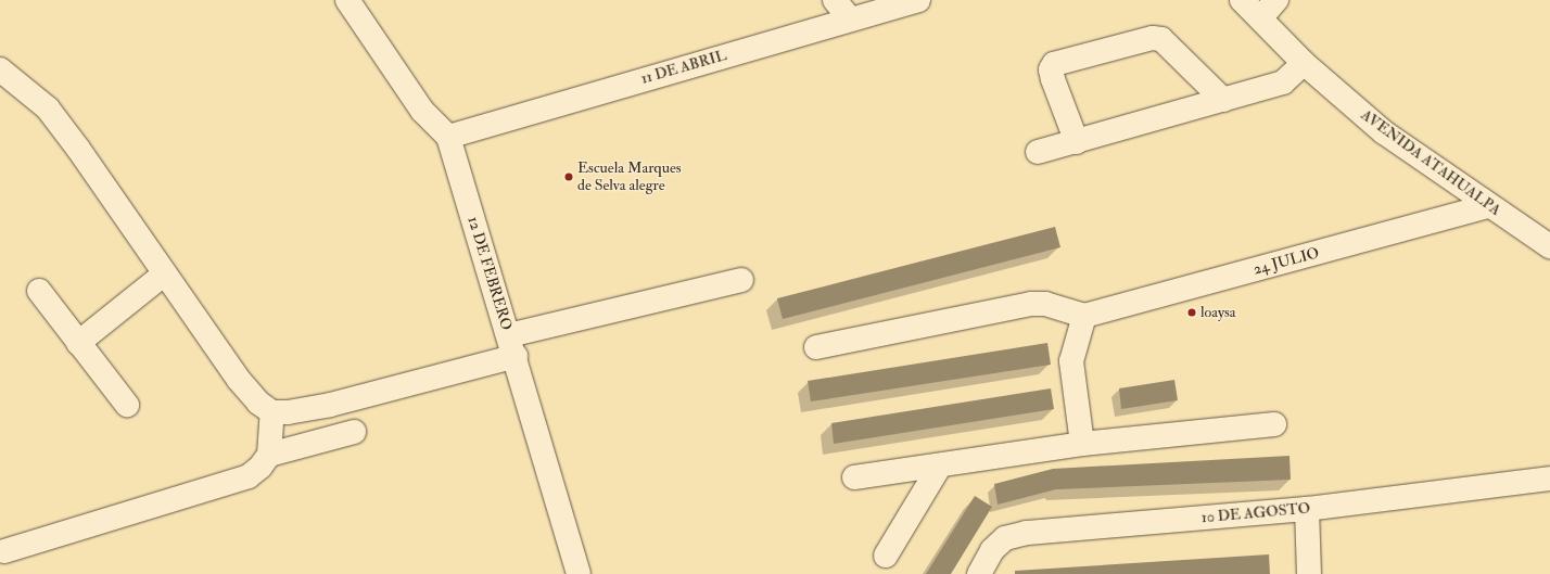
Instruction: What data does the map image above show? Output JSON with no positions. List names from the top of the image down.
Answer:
{
  "streets": {
    "street": [
      "11 DE ABRIL",
      "AVENIDA ATAHUALPA",
      "24 JULIO",
      "12 DE FEBRERO",
      "10 DE AGOSTO"
    ]
  },
  "crossings": [
    ["11 DE ABRIL", "12 DE FEBRERO"],
    ["AVENIDA ATAHUALPA", "24 JULIO"]
  ],
  "places": ["Escuela Marques de Selva alegre", "loaysa"]
}
